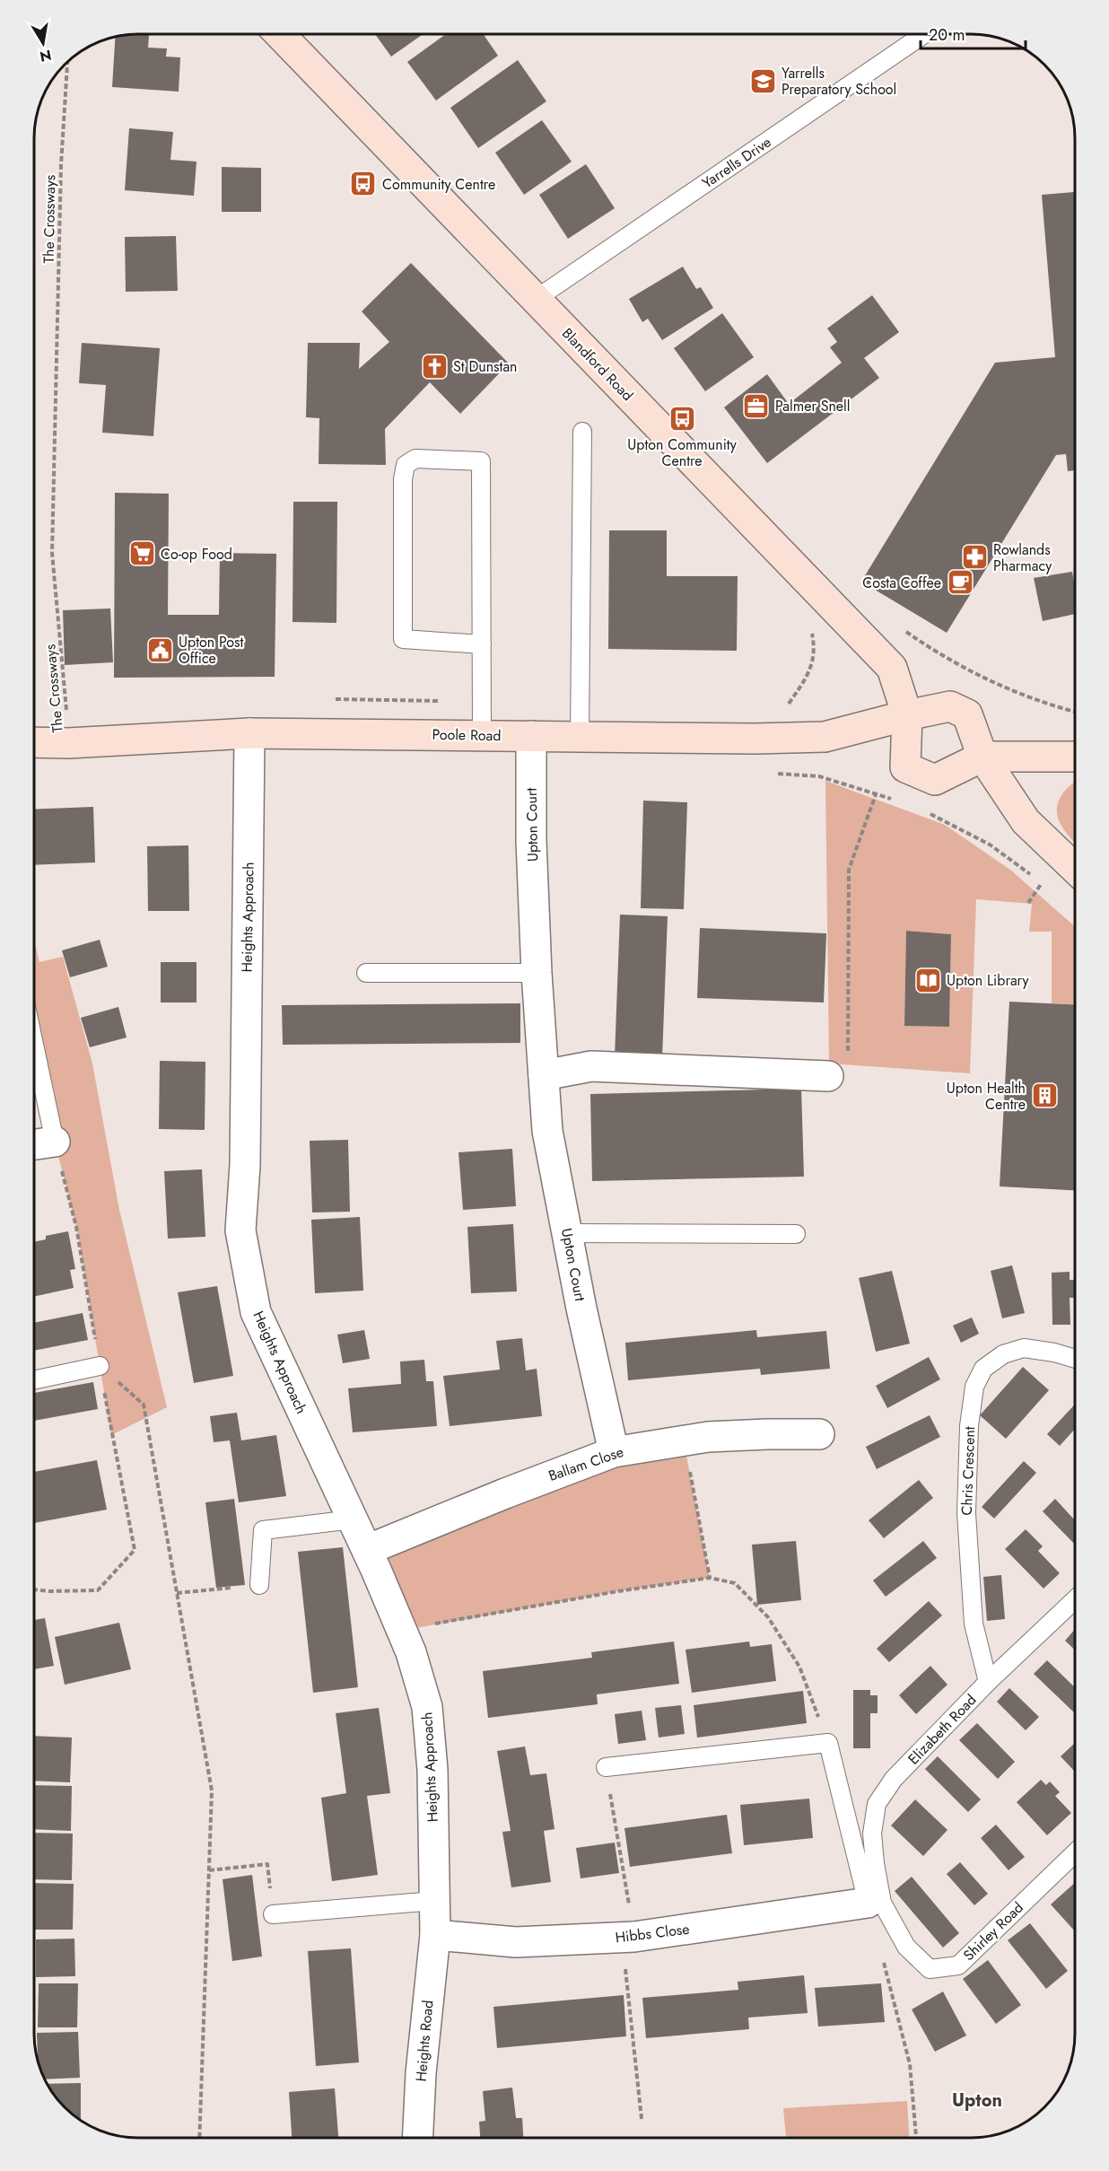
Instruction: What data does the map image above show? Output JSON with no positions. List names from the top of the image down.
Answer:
{
  "streets": {
    "main road": ["Blandford Road", "Poole Road"],
    "street": [
      "Upton Court",
      "Heights Approach",
      "Ballam Close",
      "Hibbs Close",
      "Heights Road"
    ],
    "lane": [
      "Yarrells Drive",
      "Chris Crescent",
      "Elizabeth Road",
      "Shirley Road"
    ],
    "path": ["The Crossways"]
  },
  "crossings": [
    ["Yarrells Drive", "Blandford Road"],
    ["The Crossways", "Poole Road"],
    ["Blandford Road", "Poole Road"],
    ["Poole Road", "Upton Court"],
    ["Poole Road", "Heights Approach"],
    ["Upton Court", "Ballam Close"],
    ["Heights Approach", "Ballam Close"],
    ["Heights Approach", "Hibbs Close"],
    ["Heights Approach", "Heights Road"],
    ["Chris Crescent", "Elizabeth Road"],
    ["Elizabeth Road", "Shirley Road"],
    ["Elizabeth Road", "Hibbs Close"],
    ["Shirley Road", "Hibbs Close"],
    ["Hibbs Close", "Heights Road"]
  ],
  "districts": ["Upton"],
  "places": {
    "school or university": ["Yarrells Preparatory School"],
    "bus stop": ["Community Centre", "Upton Community Centre"],
    "church": ["St Dunstan"],
    "office": ["Palmer Snell"],
    "supermarket": ["Co-op Food"],
    "pharmacy": ["Rowlands Pharmacy"],
    "cafe": ["Costa Coffee"],
    "public building": ["Upton Post Office"],
    "library": ["Upton Library"],
    "building": ["Upton Health Centre"]
  },
  "scale_bar": "20 m",
  "north": "bottom"
}
